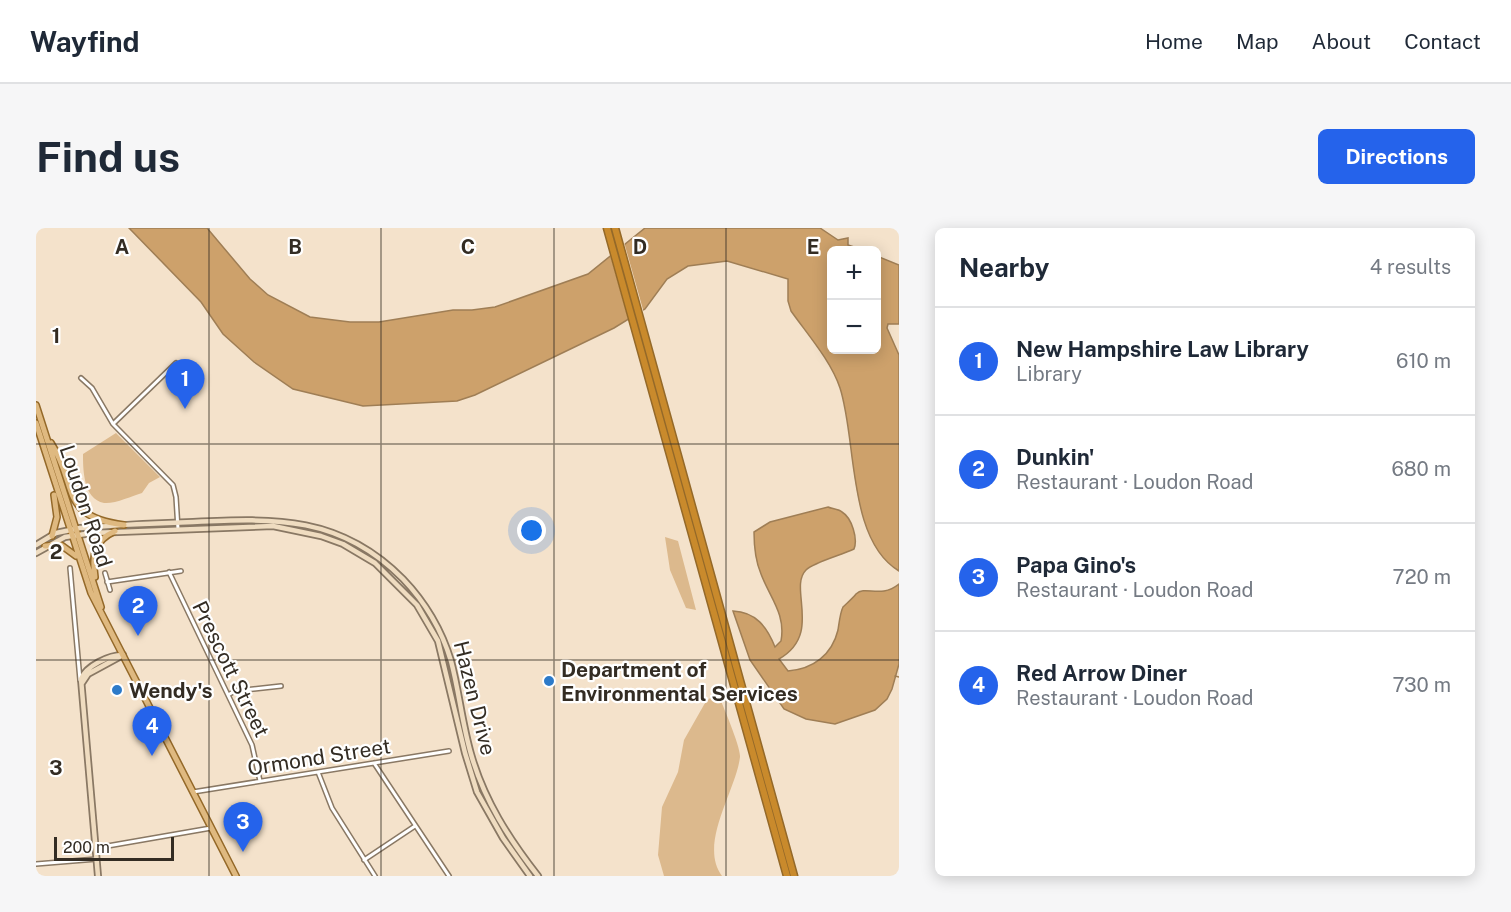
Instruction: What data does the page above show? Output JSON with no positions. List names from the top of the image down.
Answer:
{
  "streets": {
    "main road": ["Loudon Road"],
    "street": ["Prescott Street", "Hazen Drive", "Ormond Street"]
  },
  "crossings": [
    ["Loudon Road", "Hazen Drive"],
    ["Loudon Road", "Ormond Street"],
    ["Prescott Street", "Ormond Street"]
  ],
  "places": ["Department of Environmental Services", "Wendy's"],
  "scale_bar": "200 m",
  "page": {
    "header": "Wayfind",
    "nav": [
      "Home",
      "Map",
      "About",
      "Contact"
    ],
    "buttons": "Directions",
    "title": "Find us",
    "heading": ["Nearby", "4 results"],
    "map_buttons": ["+", "−"],
    "list": [
      {
        "mark": "1",
        "name": "New Hampshire Law Library",
        "note": "Library",
        "value": "610 m"
      },
      {
        "mark": "2",
        "name": "Dunkin'",
        "note": "Restaurant · Loudon Road",
        "value": "680 m"
      },
      {
        "mark": "3",
        "name": "Papa Gino's",
        "note": "Restaurant · Loudon Road",
        "value": "720 m"
      },
      {
        "mark": "4",
        "name": "Red Arrow Diner",
        "note": "Restaurant · Loudon Road",
        "value": "730 m"
      }
    ],
    "pins": [
      "1",
      "2",
      "4",
      "3"
    ],
    "scale": "200 m"
  },
  "grid": {
    "columns": [
      "A",
      "B",
      "C",
      "D",
      "E"
    ],
    "rows": ["1", "2", "3"]
  }
}
